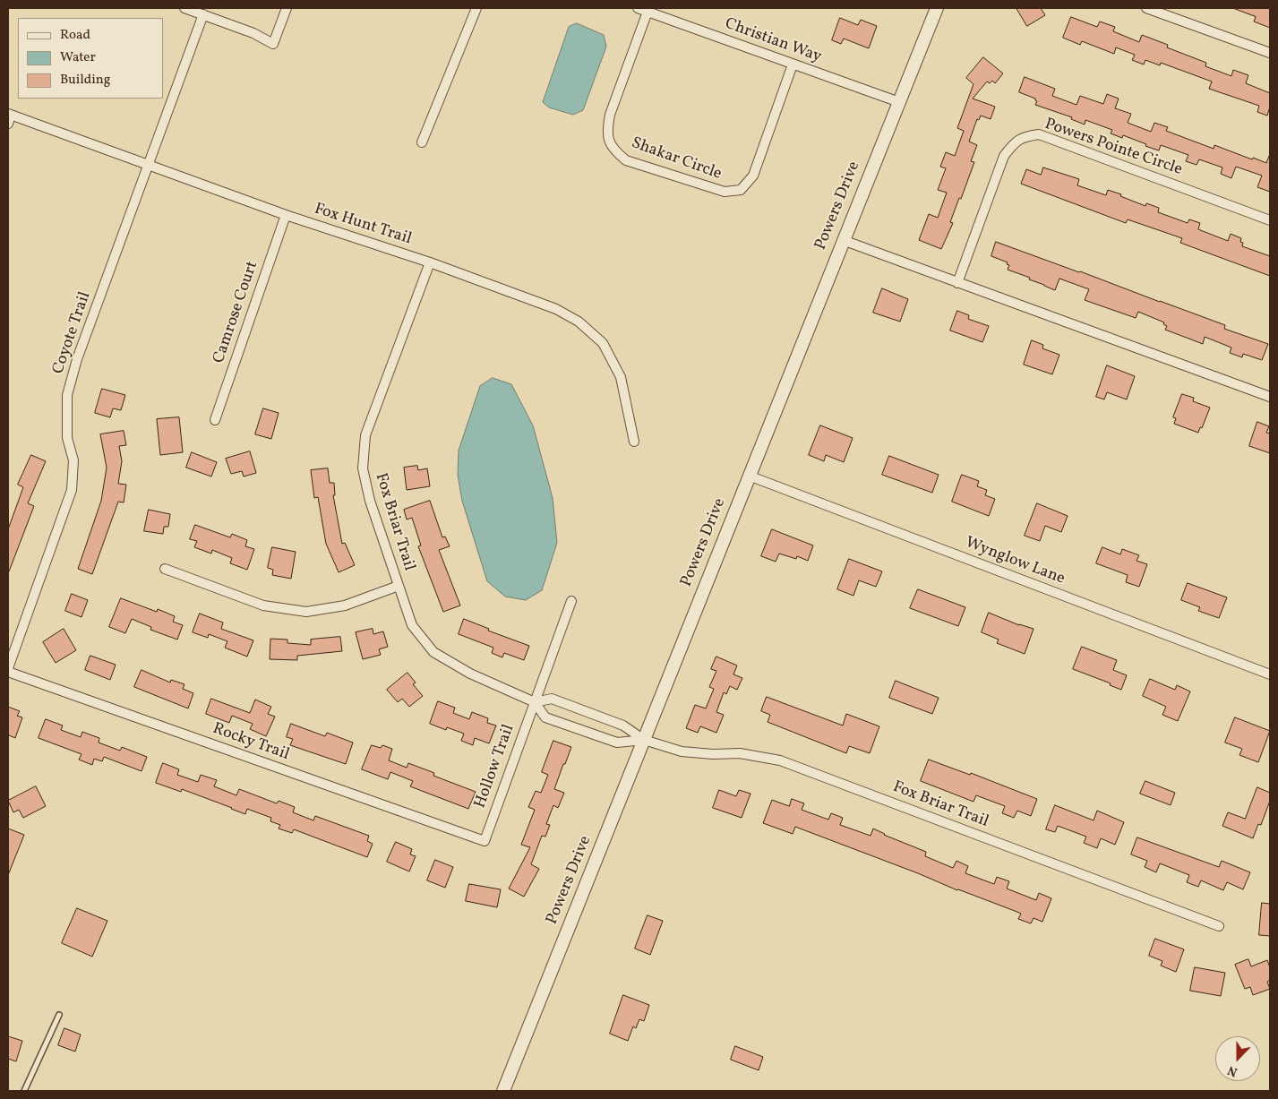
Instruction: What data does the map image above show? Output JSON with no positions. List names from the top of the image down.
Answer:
{
  "streets": {
    "street": [
      "Christian Way",
      "Powers Pointe Circle",
      "Shakar Circle",
      "Powers Drive",
      "Fox Hunt Trail",
      "Camrose Court",
      "Coyote Trail",
      "Fox Briar Trail",
      "Wynglow Lane",
      "Rocky Trail",
      "Hollow Trail"
    ]
  },
  "crossings": [
    ["Christian Way", "Shakar Circle"],
    ["Christian Way", "Powers Drive"],
    ["Powers Drive", "Fox Briar Trail"],
    ["Powers Drive", "Wynglow Lane"],
    ["Fox Hunt Trail", "Camrose Court"],
    ["Fox Hunt Trail", "Coyote Trail"],
    ["Fox Hunt Trail", "Fox Briar Trail"],
    ["Fox Briar Trail", "Hollow Trail"],
    ["Rocky Trail", "Hollow Trail"]
  ],
  "legend": ["Road", "Water", "Building"],
  "north": "bottom"
}
